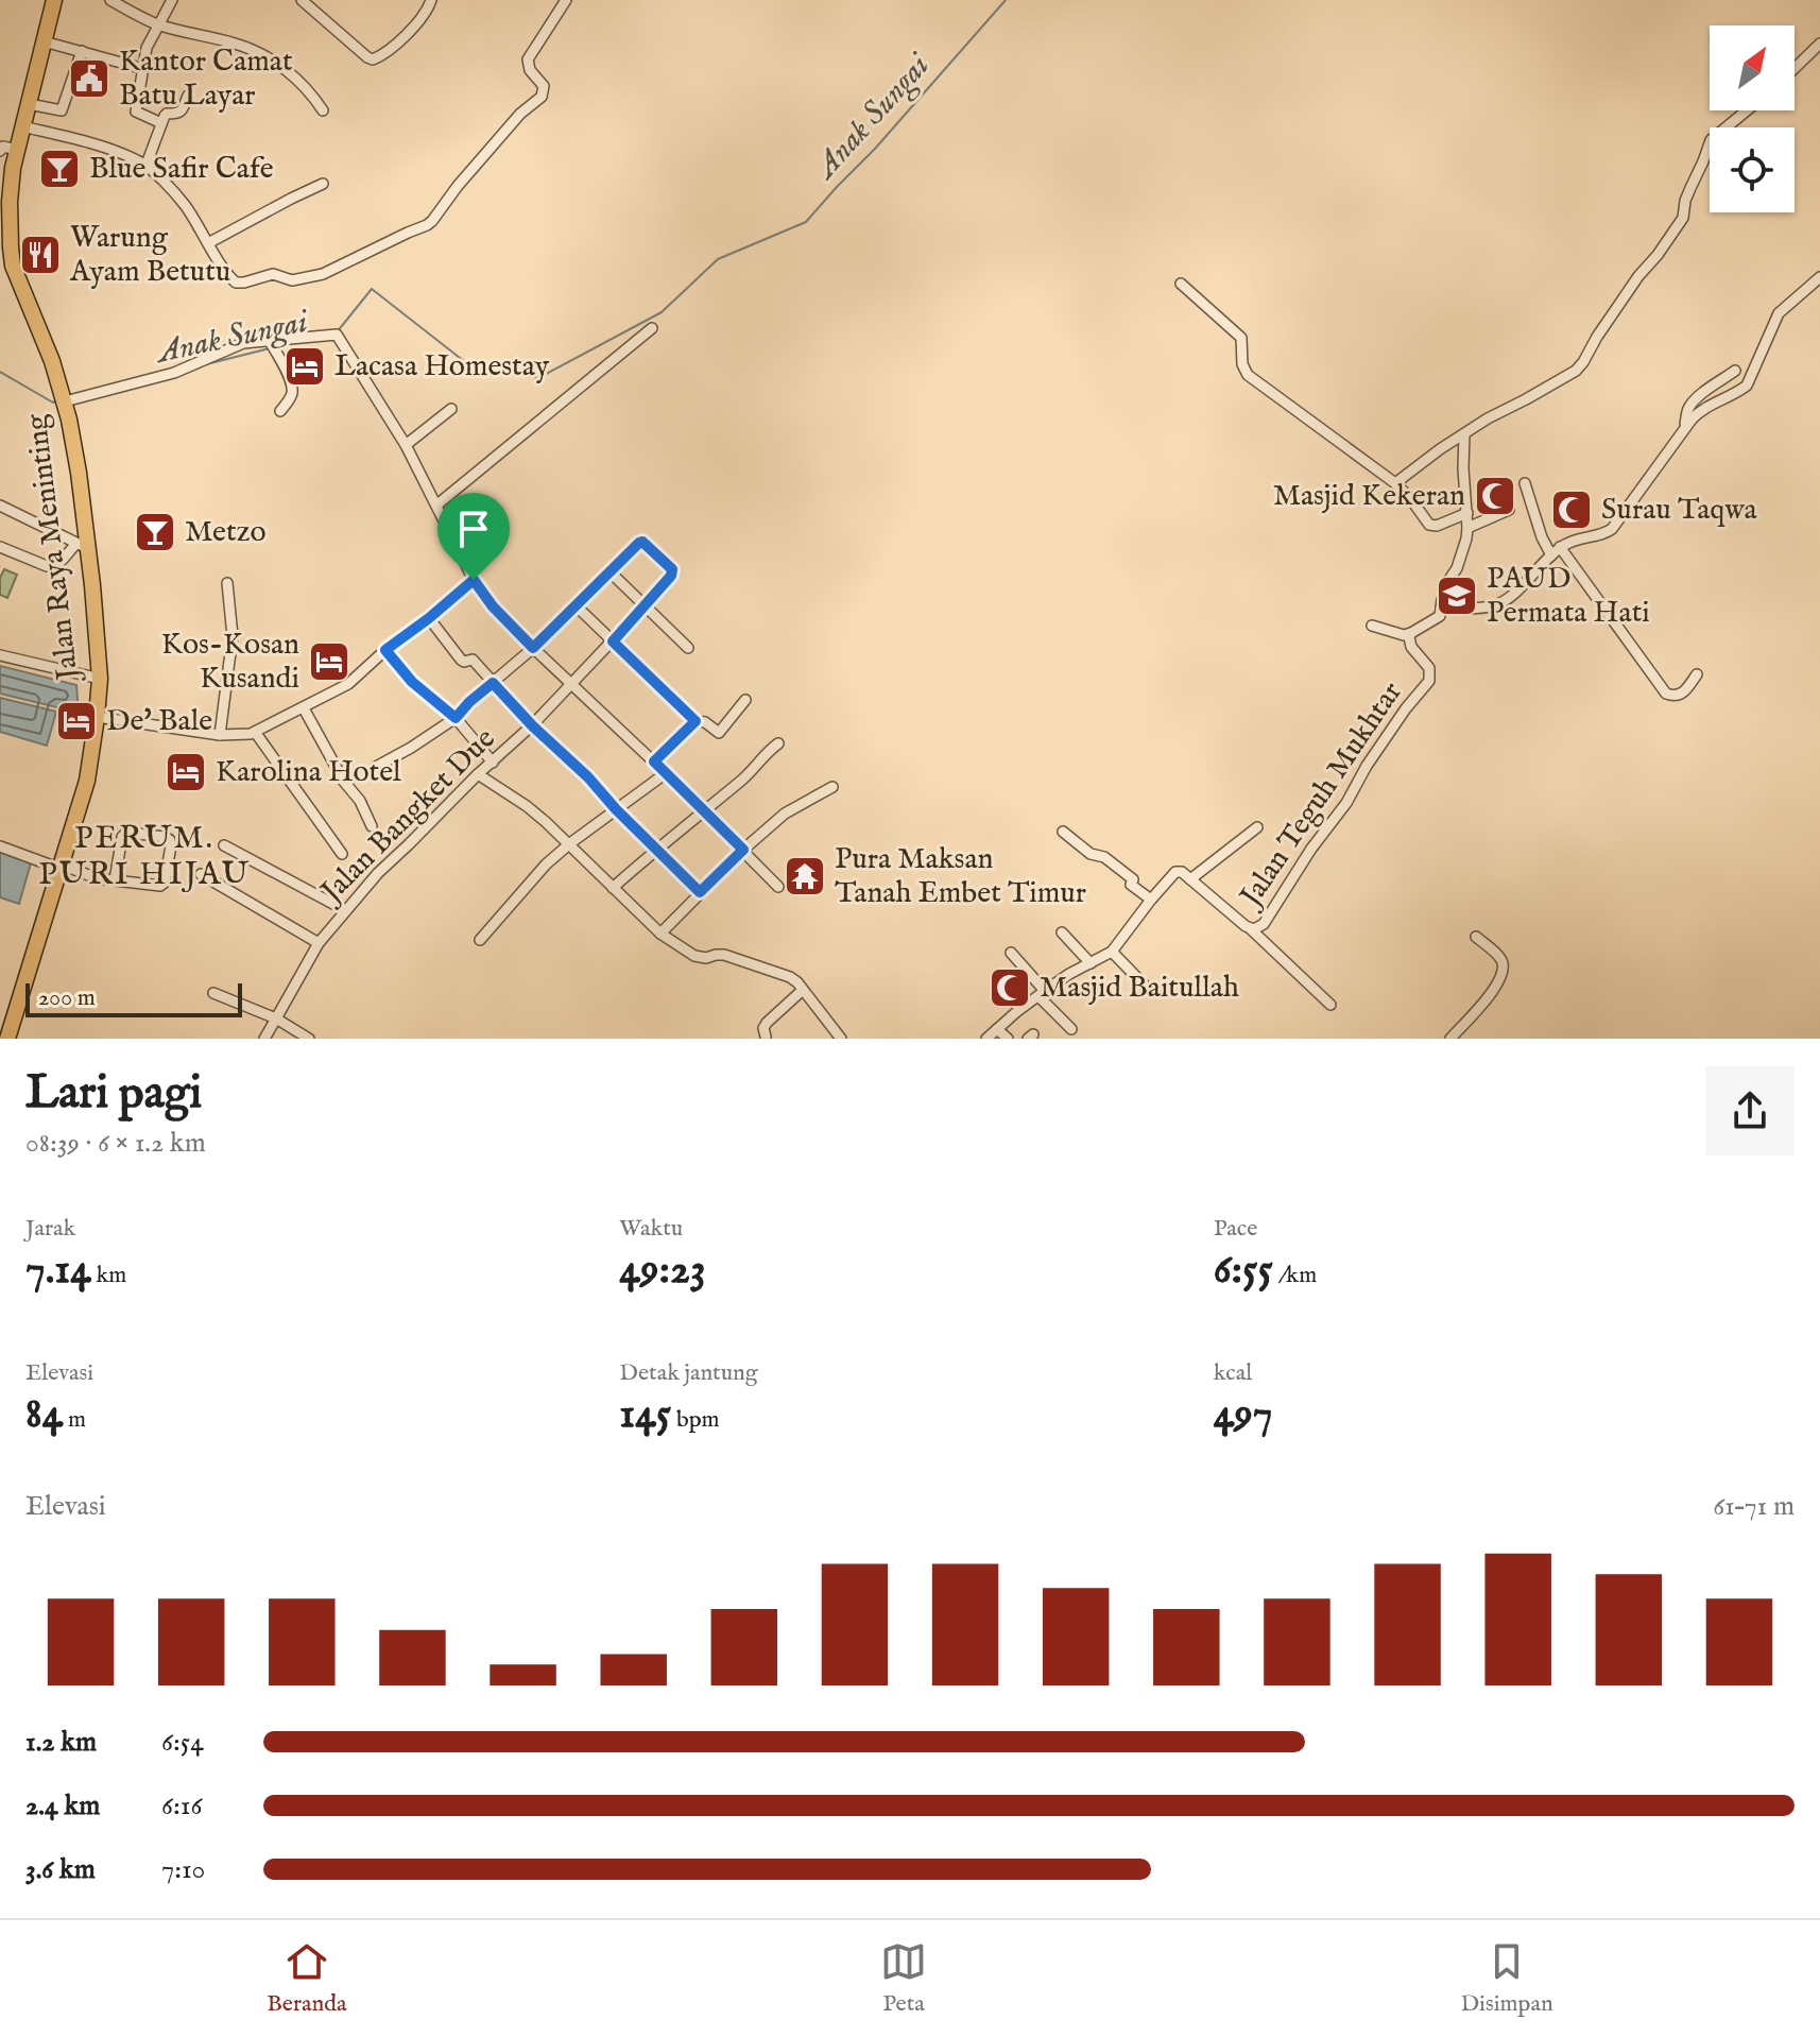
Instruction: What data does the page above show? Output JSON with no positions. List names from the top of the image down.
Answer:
{
  "streets": {
    "highway": ["Jalan Raya Meninting"],
    "street": ["Jalan Teguh Mukhtar", "Jalan Bangket Due"]
  },
  "districts": ["PERUM. PURI HIJAU"],
  "water": ["Anak Sungai"],
  "places": {
    "public building": ["Kantor Camat Batu Layar"],
    "bar": ["Blue Safir Cafe", "Metzo"],
    "restaurant": ["Warung Ayam Betutu"],
    "hotel": [
      "Lacasa Homestay",
      "Kos-Kosan Kusandi",
      "De' Bale",
      "Karolina Hotel"
    ],
    "mosque": ["Masjid Kekeran", "Surau Taqwa", "Masjid Baitullah"],
    "school or university": ["PAUD Permata Hati"],
    "temple": ["Pura Maksan Tanah Embet Timur"]
  },
  "scale_bar": "200 m",
  "north": "top right",
  "page": {
    "scale": "200 m",
    "heading": ["Lari pagi", "08:39 · 6 × 1.2 km"],
    "stats": [
      ["Jarak", "7.14 km"],
      ["Waktu", "49:23"],
      ["Pace", "6:55 /km"],
      ["Elevasi", "84 m"],
      ["Detak jantung", "145 bpm"],
      ["kcal", "497"]
    ],
    "chart": ["Elevasi", "61–71 m"],
    "list": [
      {
        "name": "1.2 km",
        "note": "6:54"
      },
      {
        "name": "2.4 km",
        "note": "6:16"
      },
      {
        "name": "3.6 km",
        "note": "7:10"
      }
    ],
    "tabs": ["Beranda", "Peta", "Disimpan"]
  }
}
